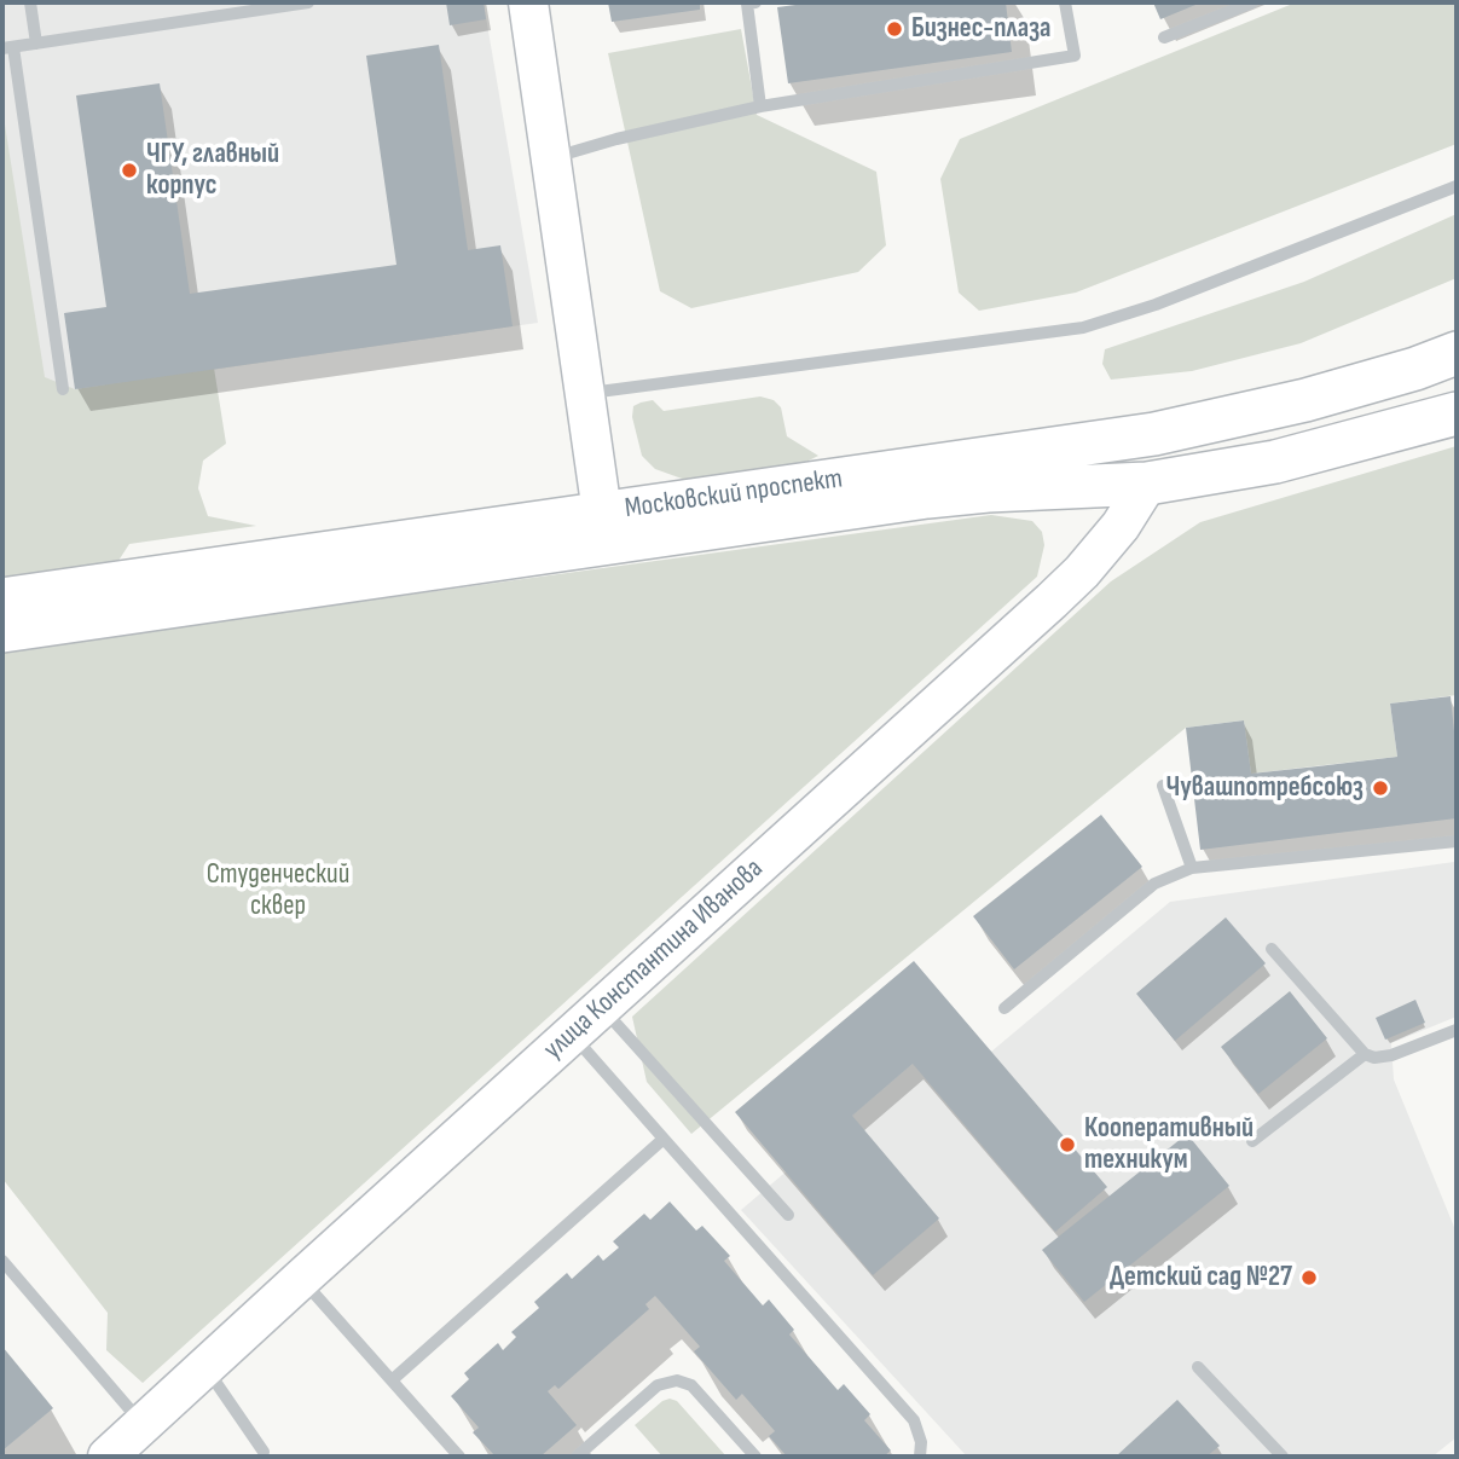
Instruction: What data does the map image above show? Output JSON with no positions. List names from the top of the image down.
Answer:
{
  "streets": {
    "main road": ["Московский проспект", "улица Константина Иванова"]
  },
  "crossings": [
    ["Московский проспект", "улица Константина Иванова"]
  ],
  "parks": ["Студенческий сквер"],
  "places": [
    "Бизнес-плаза",
    "ЧГУ, главный корпус",
    "Чувашпотребсоюз",
    "Кооперативный техникум",
    "Детский сад №27"
  ]
}
